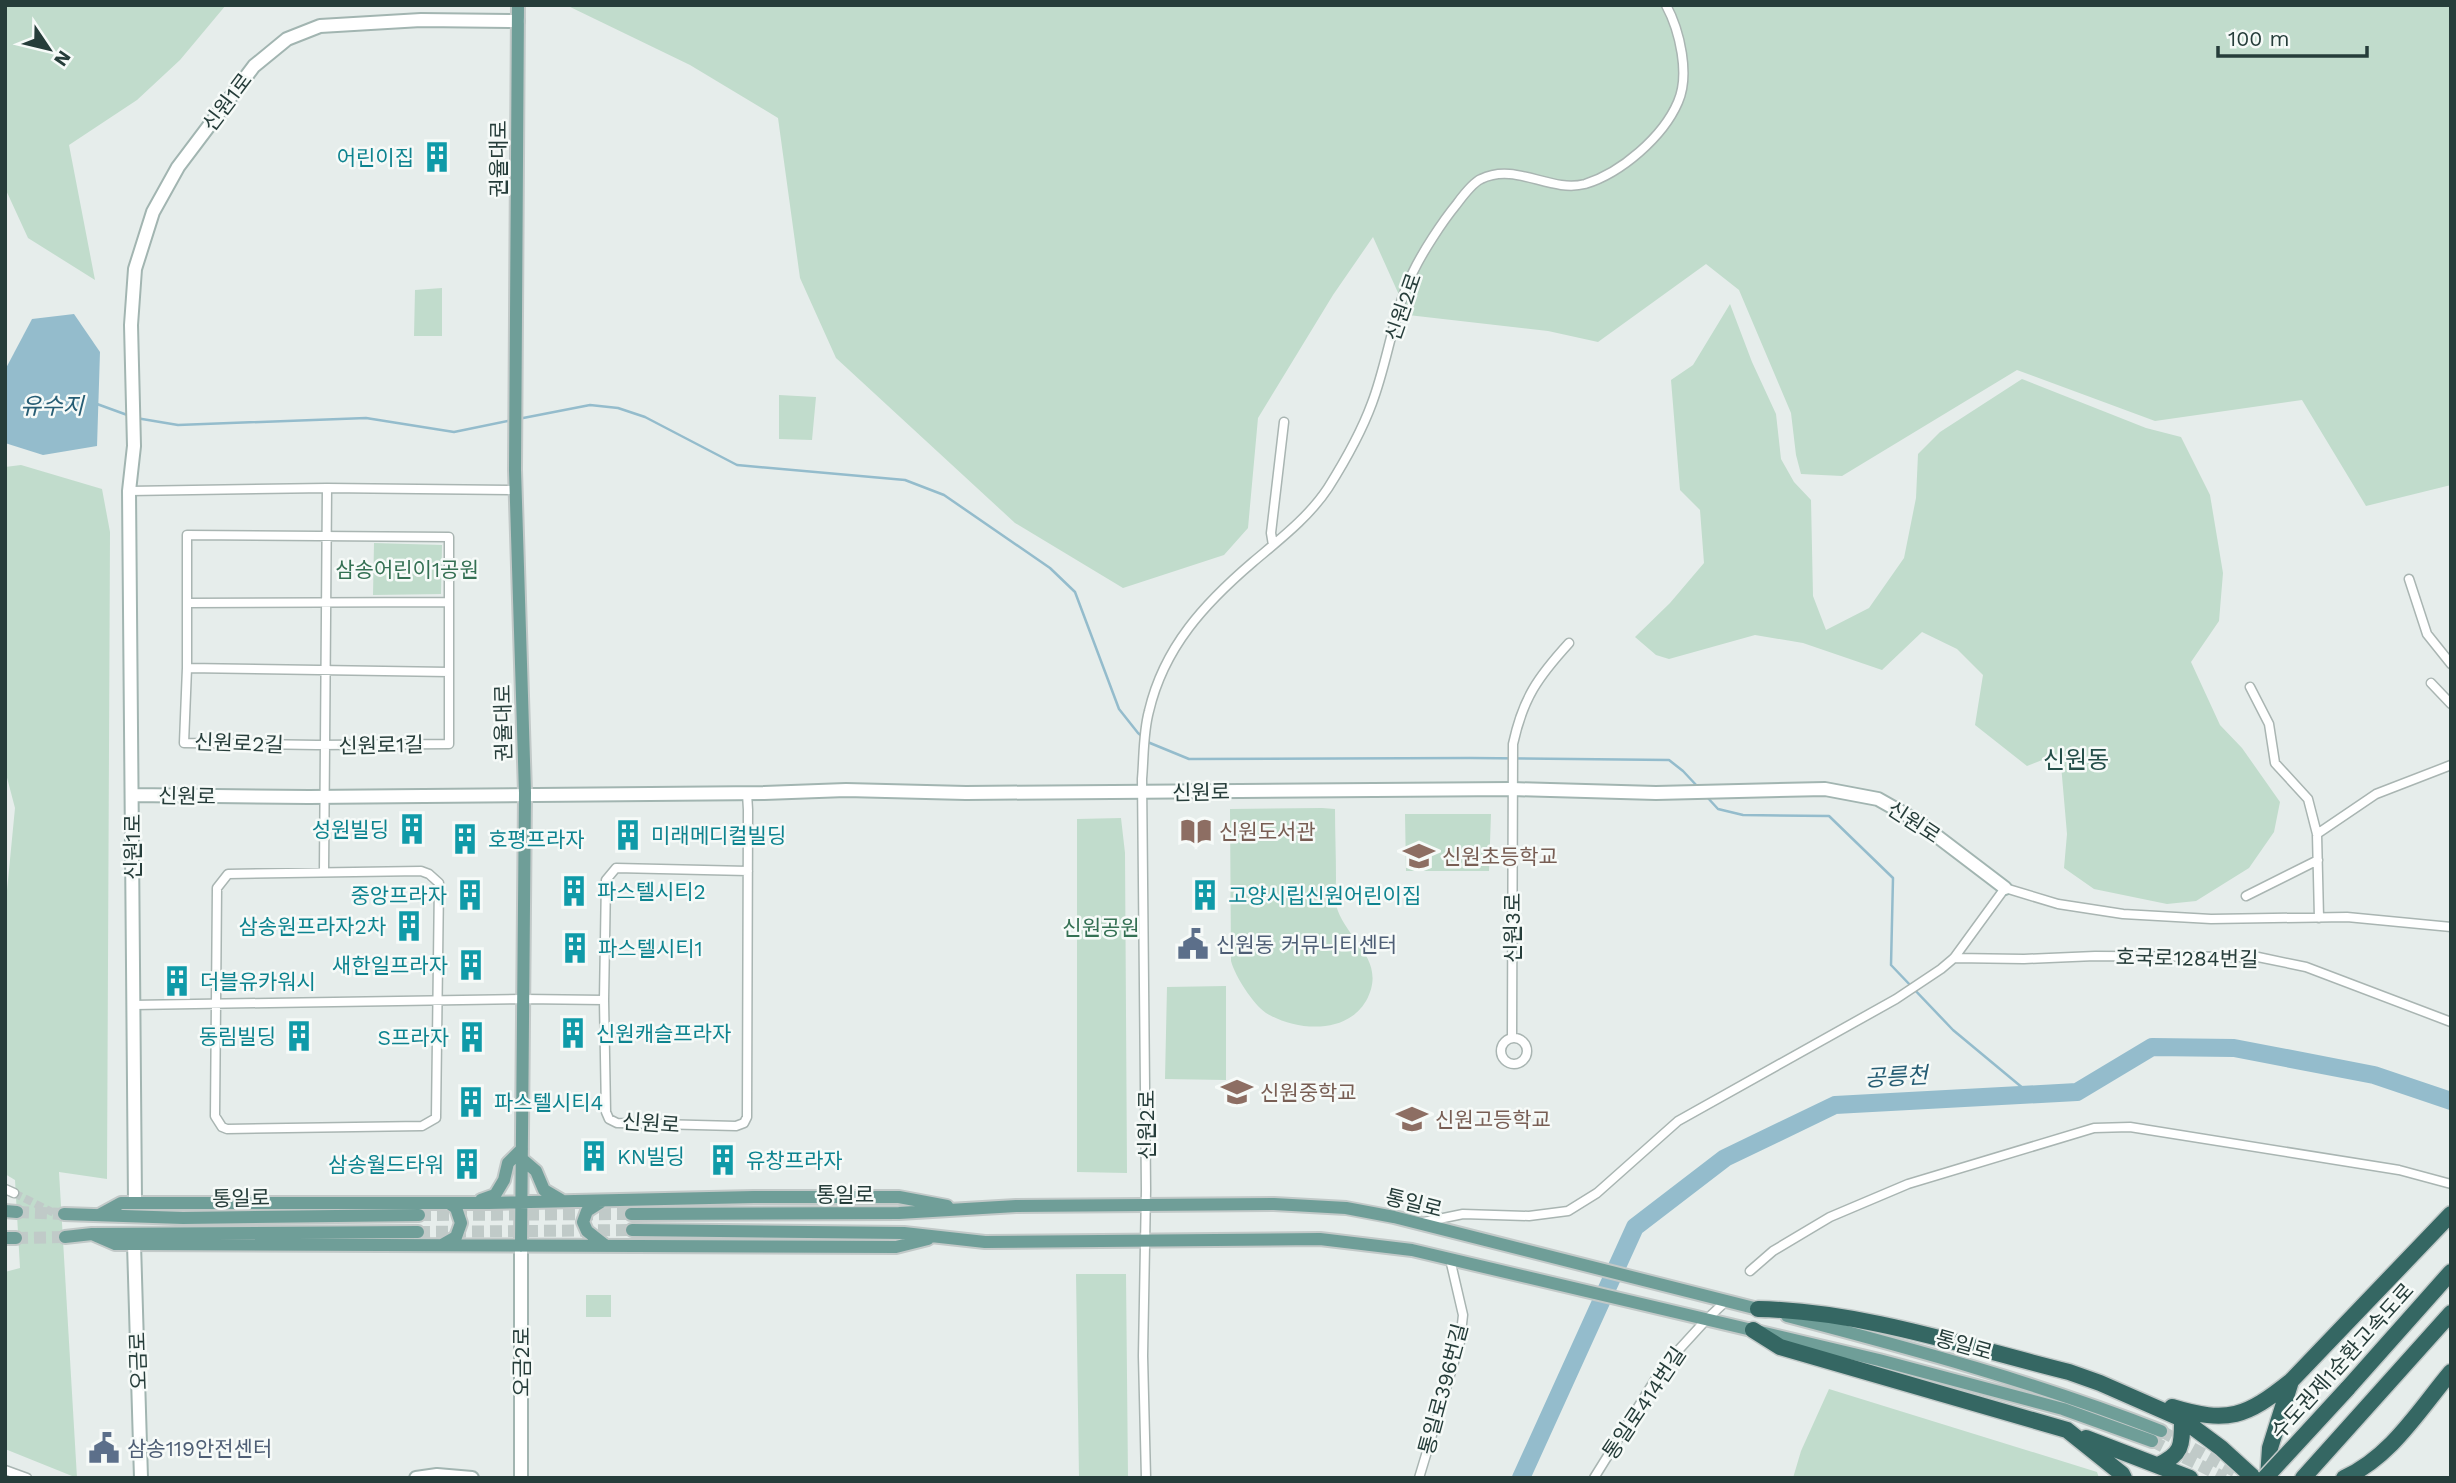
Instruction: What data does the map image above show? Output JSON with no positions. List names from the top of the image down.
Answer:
{
  "streets": {
    "highway": ["수도권제1순환고속도로"],
    "main road": ["권율대로", "통일로"],
    "street": [
      "신원1로",
      "신원2로",
      "신원로2길",
      "신원로1길",
      "신원로",
      "신원3로",
      "호국로1284번길",
      "오금로",
      "오금2로",
      "통일로396번길",
      "통일로414번길"
    ]
  },
  "crossings": [
    ["신원1로", "권율대로"],
    ["신원1로", "신원로"],
    ["권율대로", "신원로"],
    ["권율대로", "오금2로"],
    ["신원2로", "신원로"],
    ["신원2로", "통일로"],
    ["신원로2길", "신원로1길"],
    ["신원로", "신원3로"],
    ["신원로", "호국로1284번길"],
    ["통일로", "통일로396번길"],
    ["통일로", "통일로414번길"]
  ],
  "districts": ["신원동"],
  "water": ["유수지", "공릉천"],
  "parks": ["삼송어린이1공원", "신원공원"],
  "places": {
    "building": [
      "어린이집",
      "성원빌딩",
      "미래메디컬빌딩",
      "호평프라자",
      "파스텔시티2",
      "중앙프라자",
      "고양시립신원어린이집",
      "삼송원프라자2차",
      "파스텔시티1",
      "새한일프라자",
      "더블유카워시",
      "신원캐슬프라자",
      "동림빌딩",
      "S프라자",
      "파스텔시티4",
      "KN빌딩",
      "유창프라자",
      "삼송월드타워"
    ],
    "library": ["신원도서관"],
    "school or university": ["신원초등학교", "신원중학교", "신원고등학교"],
    "public building": ["신원동 커뮤니티센터", "삼송119안전센터"]
  },
  "scale_bar": "100 m",
  "north": "bottom right"
}
